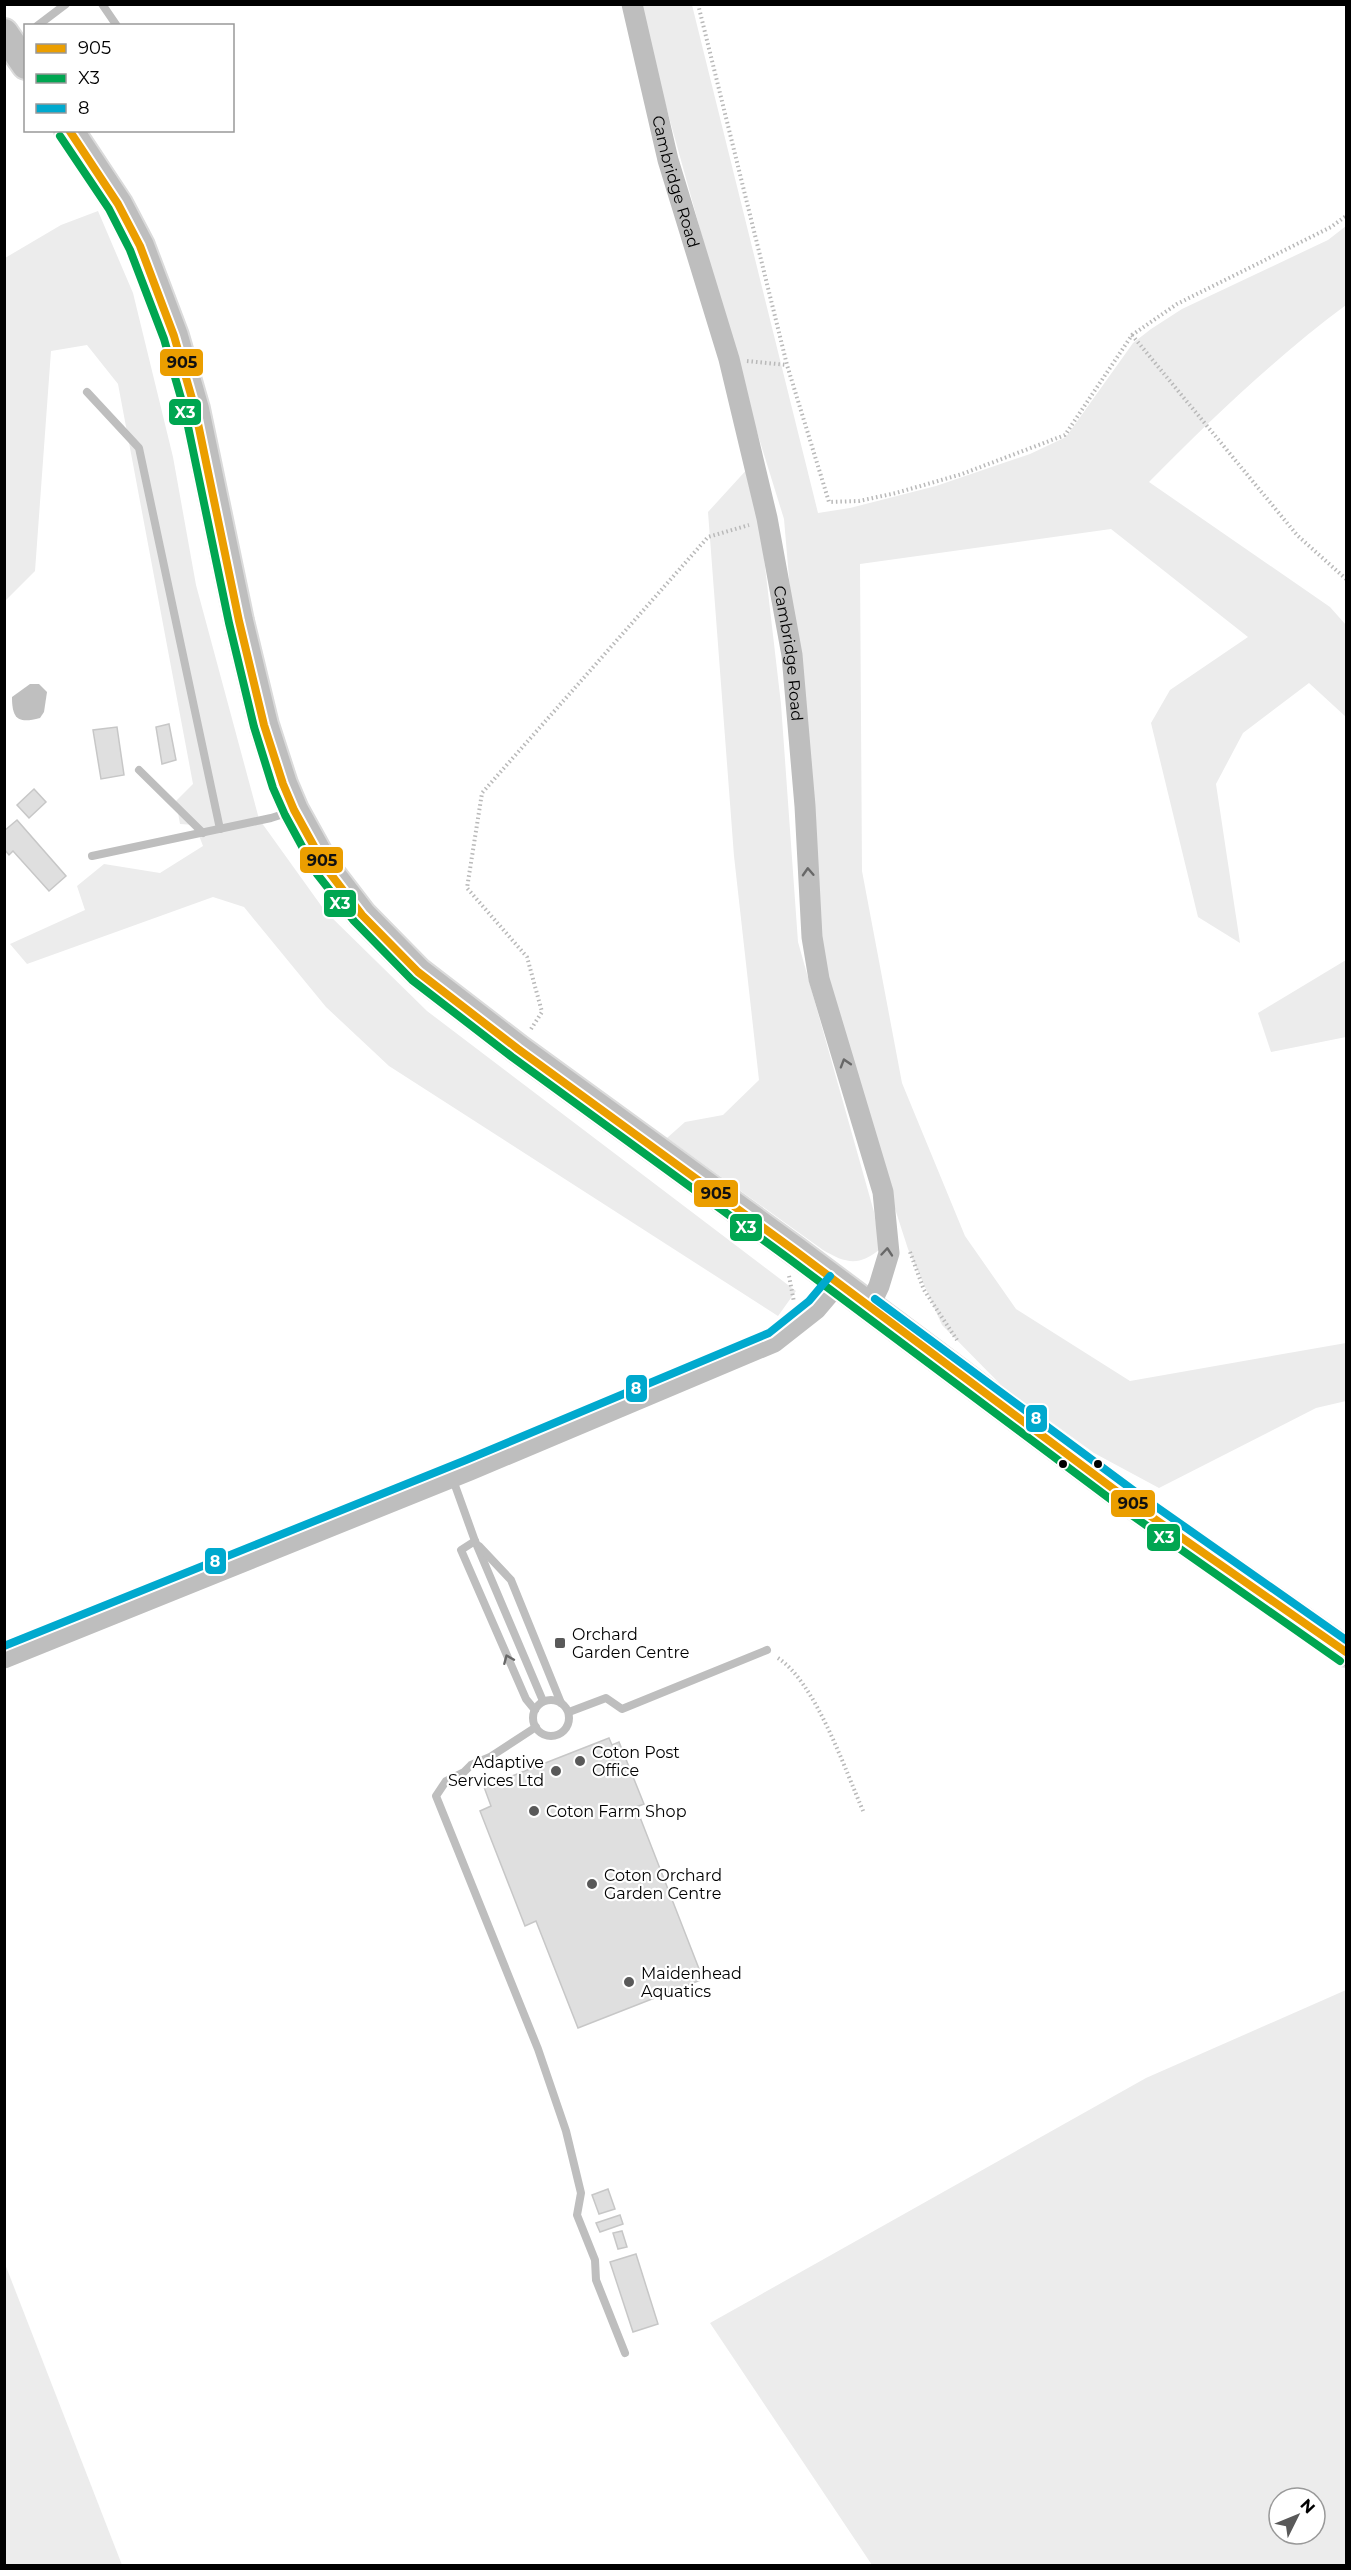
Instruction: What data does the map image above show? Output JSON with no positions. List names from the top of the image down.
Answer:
{
  "streets": {
    "street": ["Cambridge Road"]
  },
  "one_way": ["Cambridge Road"],
  "places": {
    "transit": ["Orchard Garden Centre"],
    "other": [
      "Coton Post Office",
      "Adaptive Services Ltd",
      "Coton Farm Shop",
      "Coton Orchard Garden Centre",
      "Maidenhead Aquatics"
    ]
  },
  "lines": ["transit line 905", "transit line X3", "transit line 8"],
  "legend": ["905", "X3", "8"],
  "north": "top right"
}
